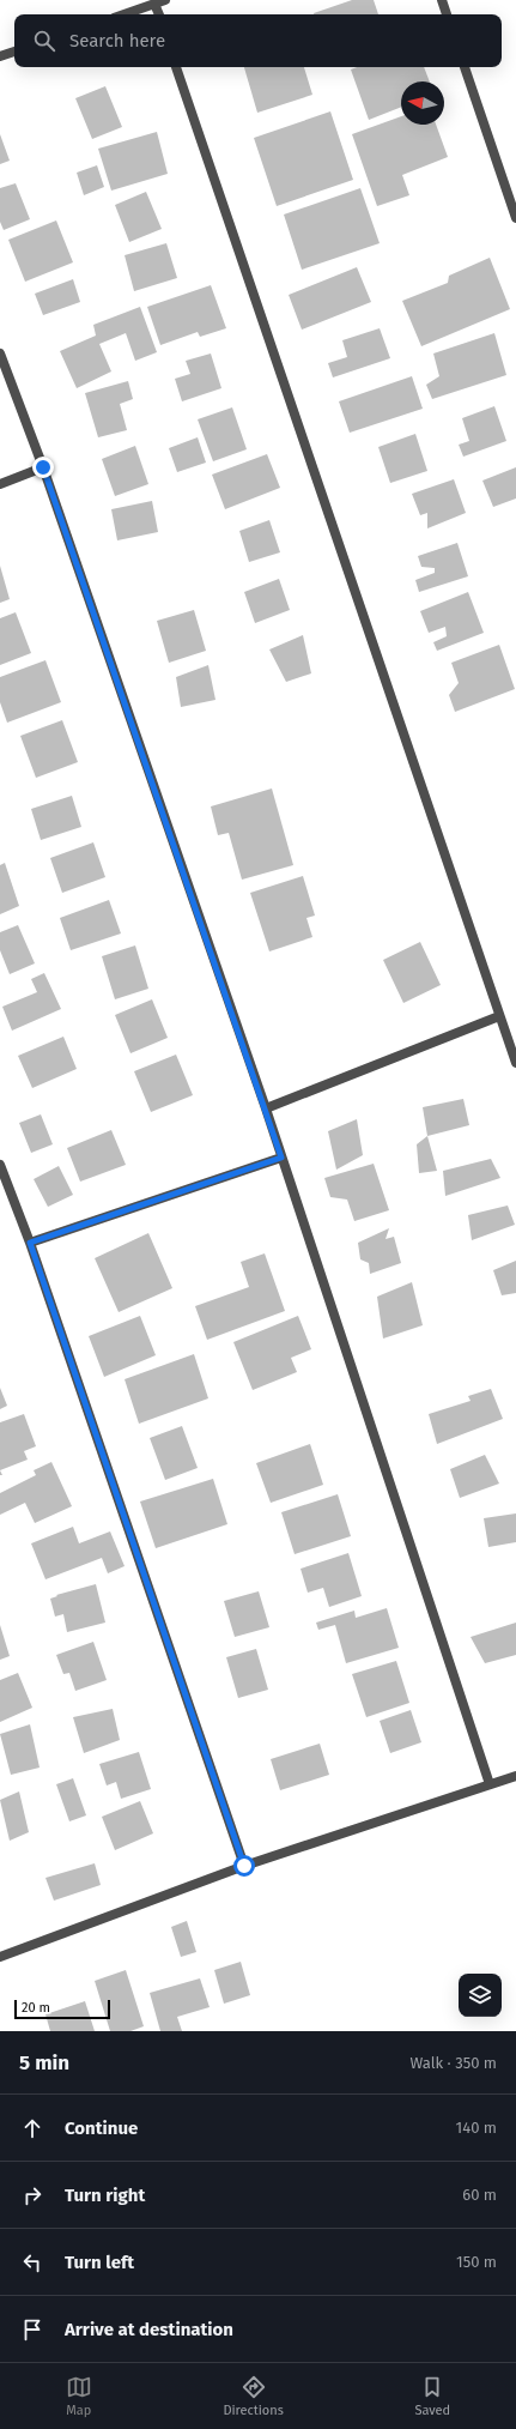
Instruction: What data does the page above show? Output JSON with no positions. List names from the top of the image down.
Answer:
{
  "scale_bar": "20 m",
  "north": "left",
  "page": {
    "search": "Search here",
    "scale": "20 m",
    "heading": ["5 min", "Walk · 350 m"],
    "list": [
      ["Continue", "140 m"],
      ["Turn right", "60 m"],
      ["Turn left", "150 m"],
      "Arrive at destination"
    ],
    "nav": ["Map", "Directions", "Saved"]
  }
}
